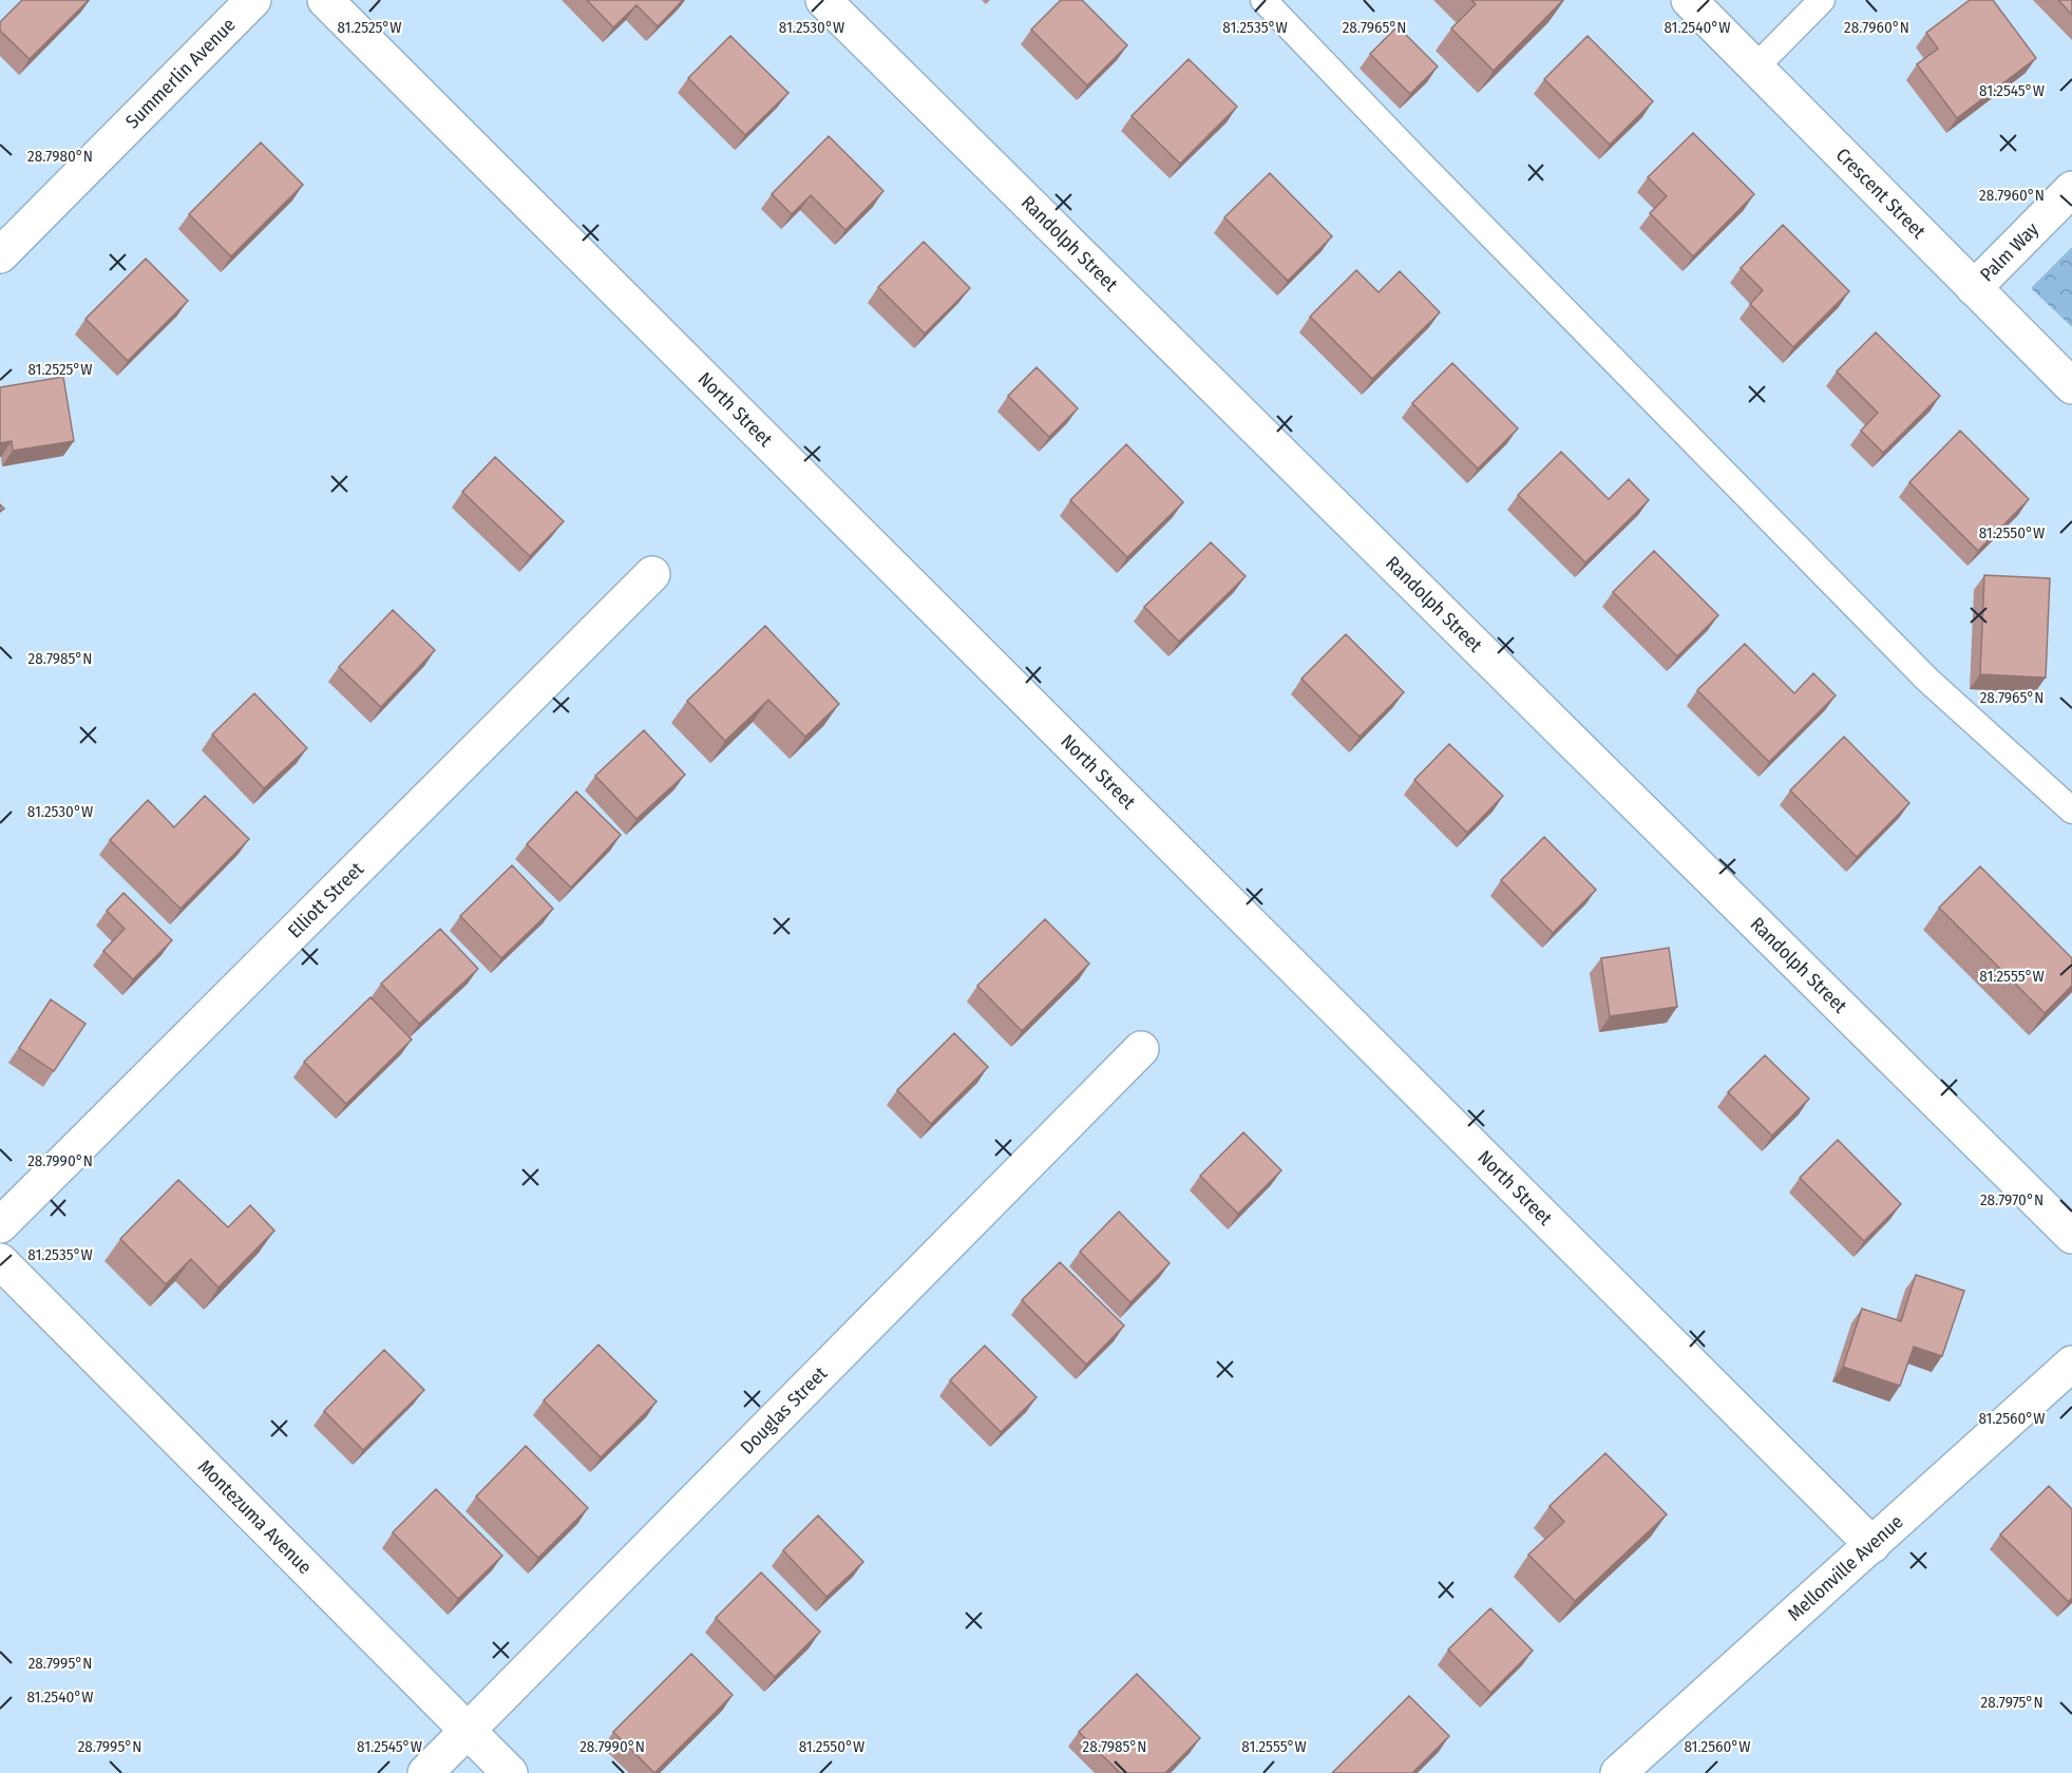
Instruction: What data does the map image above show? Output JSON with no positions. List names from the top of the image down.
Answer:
{
  "streets": {
    "street": [
      "Summerlin Avenue",
      "Crescent Street",
      "Randolph Street",
      "Palm Way",
      "North Street",
      "Elliott Street",
      "Douglas Street",
      "Montezuma Avenue",
      "Mellonville Avenue"
    ]
  },
  "crossings": [
    ["Crescent Street", "Palm Way"],
    ["North Street", "Mellonville Avenue"],
    ["Douglas Street", "Montezuma Avenue"]
  ],
  "coordinates": [
    "81.2525°W",
    "81.2530°W",
    "81.2535°W",
    "28.7965°N",
    "81.2540°W",
    "28.7960°N",
    "81.2545°W",
    "28.7980°N",
    "81.2550°W",
    "28.7985°N",
    "81.2555°W",
    "28.7990°N",
    "28.7970°N",
    "81.2560°W",
    "28.7995°N",
    "28.7975°N"
  ]
}
